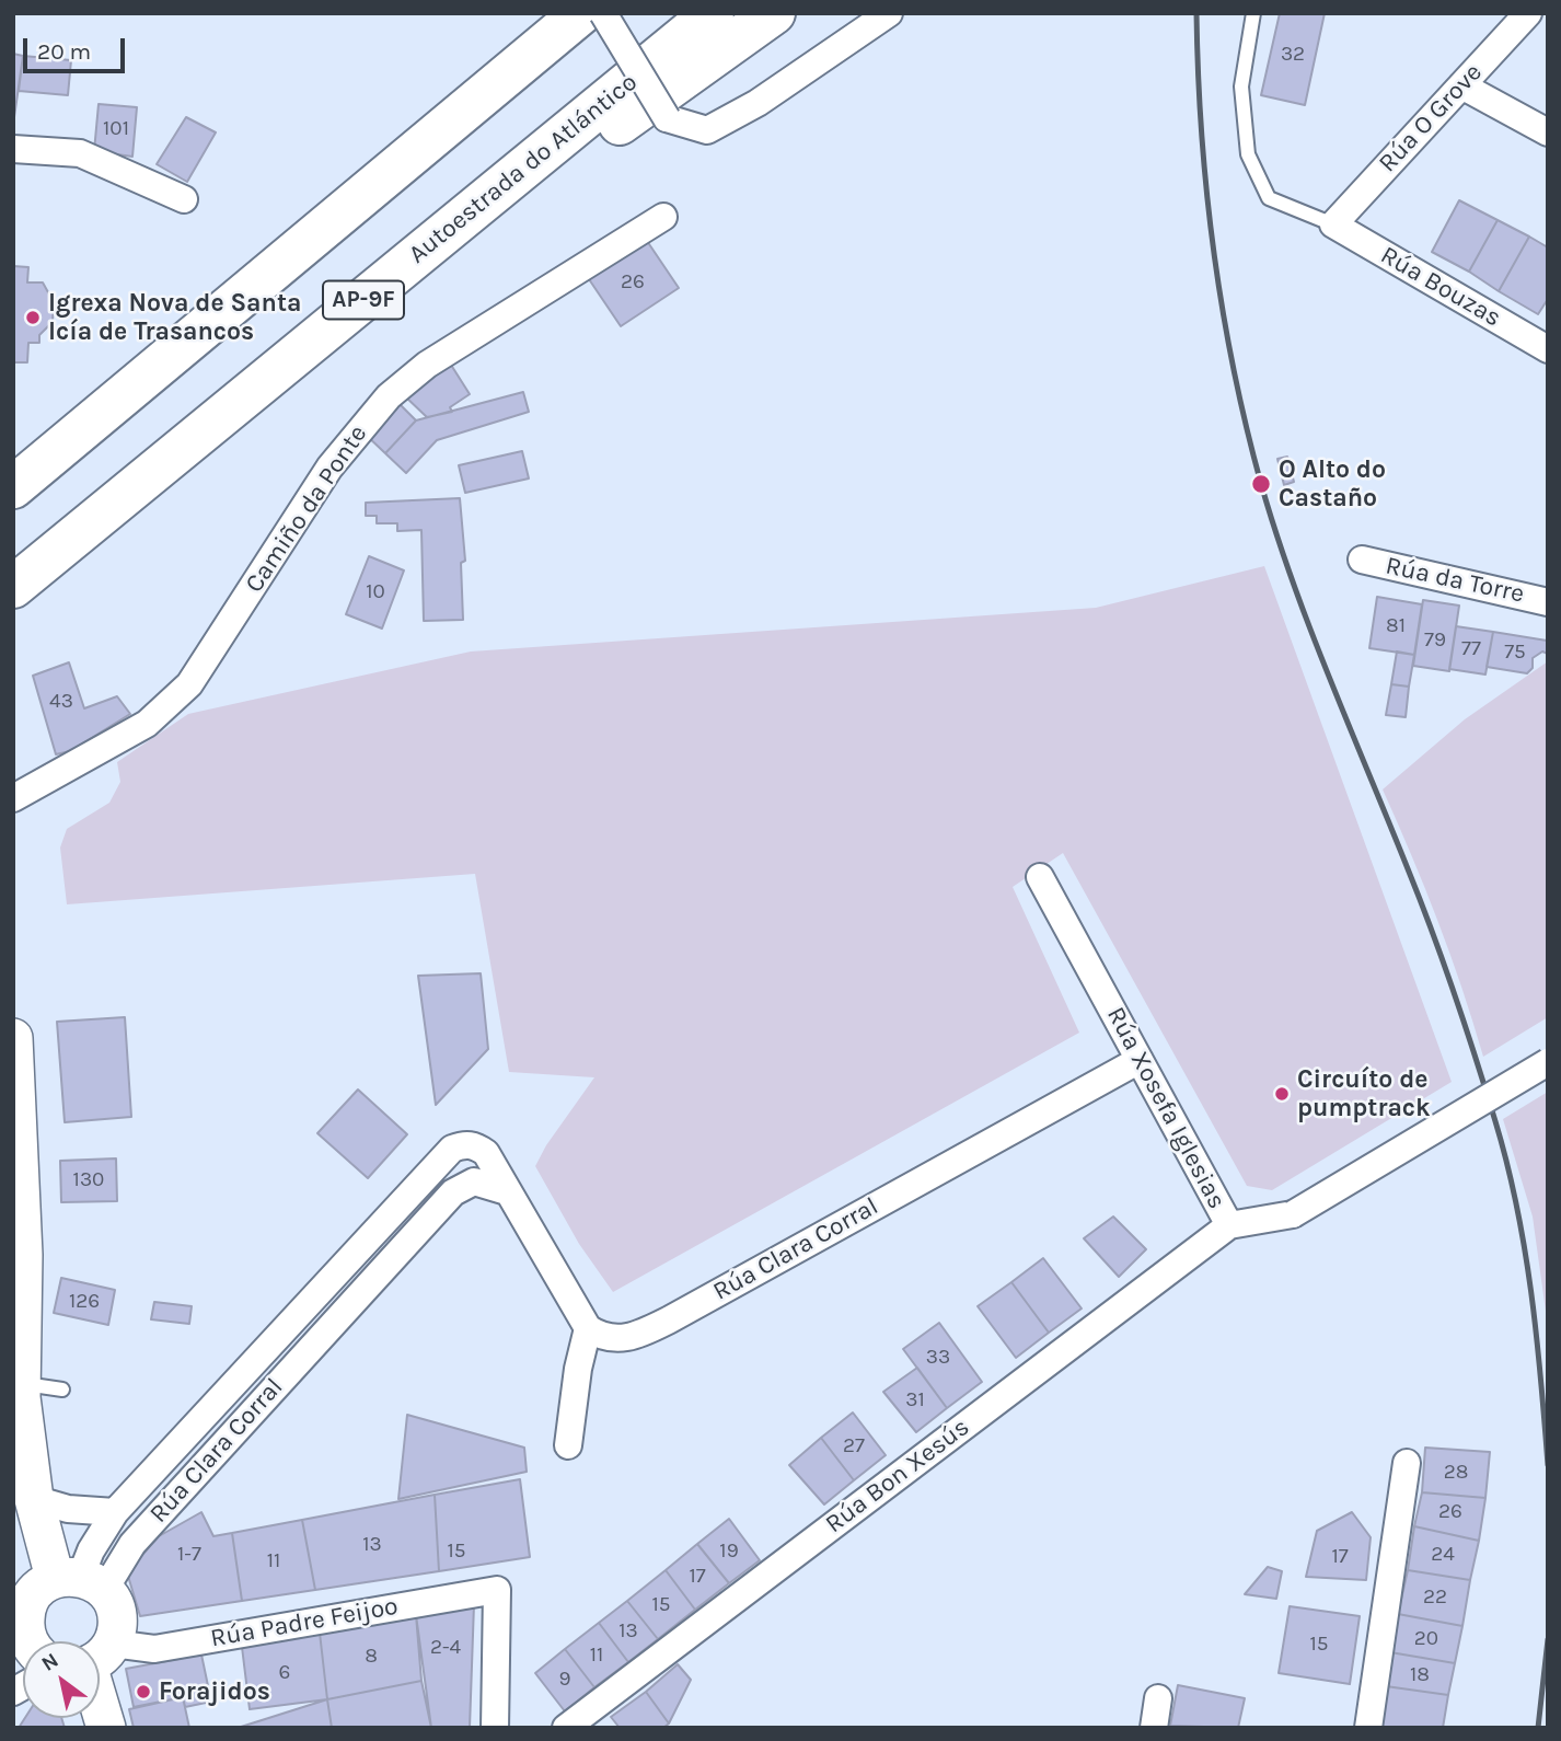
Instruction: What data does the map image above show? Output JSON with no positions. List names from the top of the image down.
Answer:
{
  "streets": {
    "highway": ["Autoestrada do Atlántico", "AP-9F"],
    "street": [
      "Rúa O Grove",
      "Rúa Bouzas",
      "Camiño da Ponte",
      "Rúa da Torre",
      "Rúa Xosefa Iglesias",
      "Rúa Clara Corral",
      "Rúa Bon Xesús",
      "Rúa Padre Feijoo"
    ]
  },
  "crossings": [
    ["Rúa O Grove", "Rúa Bouzas"],
    ["Rúa Xosefa Iglesias", "Rúa Clara Corral"],
    ["Rúa Xosefa Iglesias", "Rúa Bon Xesús"]
  ],
  "places": [
    "Igrexa Nova de Santa Icía de Trasancos",
    "O Alto do Castaño",
    "Circuíto de pumptrack",
    "Forajidos"
  ],
  "house_numbers": [
    "32",
    "101",
    "26",
    "10",
    "81",
    "79",
    "77",
    "75",
    "43",
    "130",
    "126",
    "33",
    "31",
    "27",
    "28",
    "26",
    "13",
    "15",
    "19",
    "1-7",
    "24",
    "17",
    "11",
    "17",
    "22",
    "15",
    "13",
    "20",
    "15",
    "2-4",
    "11",
    "8",
    "6",
    "18",
    "9"
  ],
  "scale_bar": "20 m",
  "north": "top left"
}
